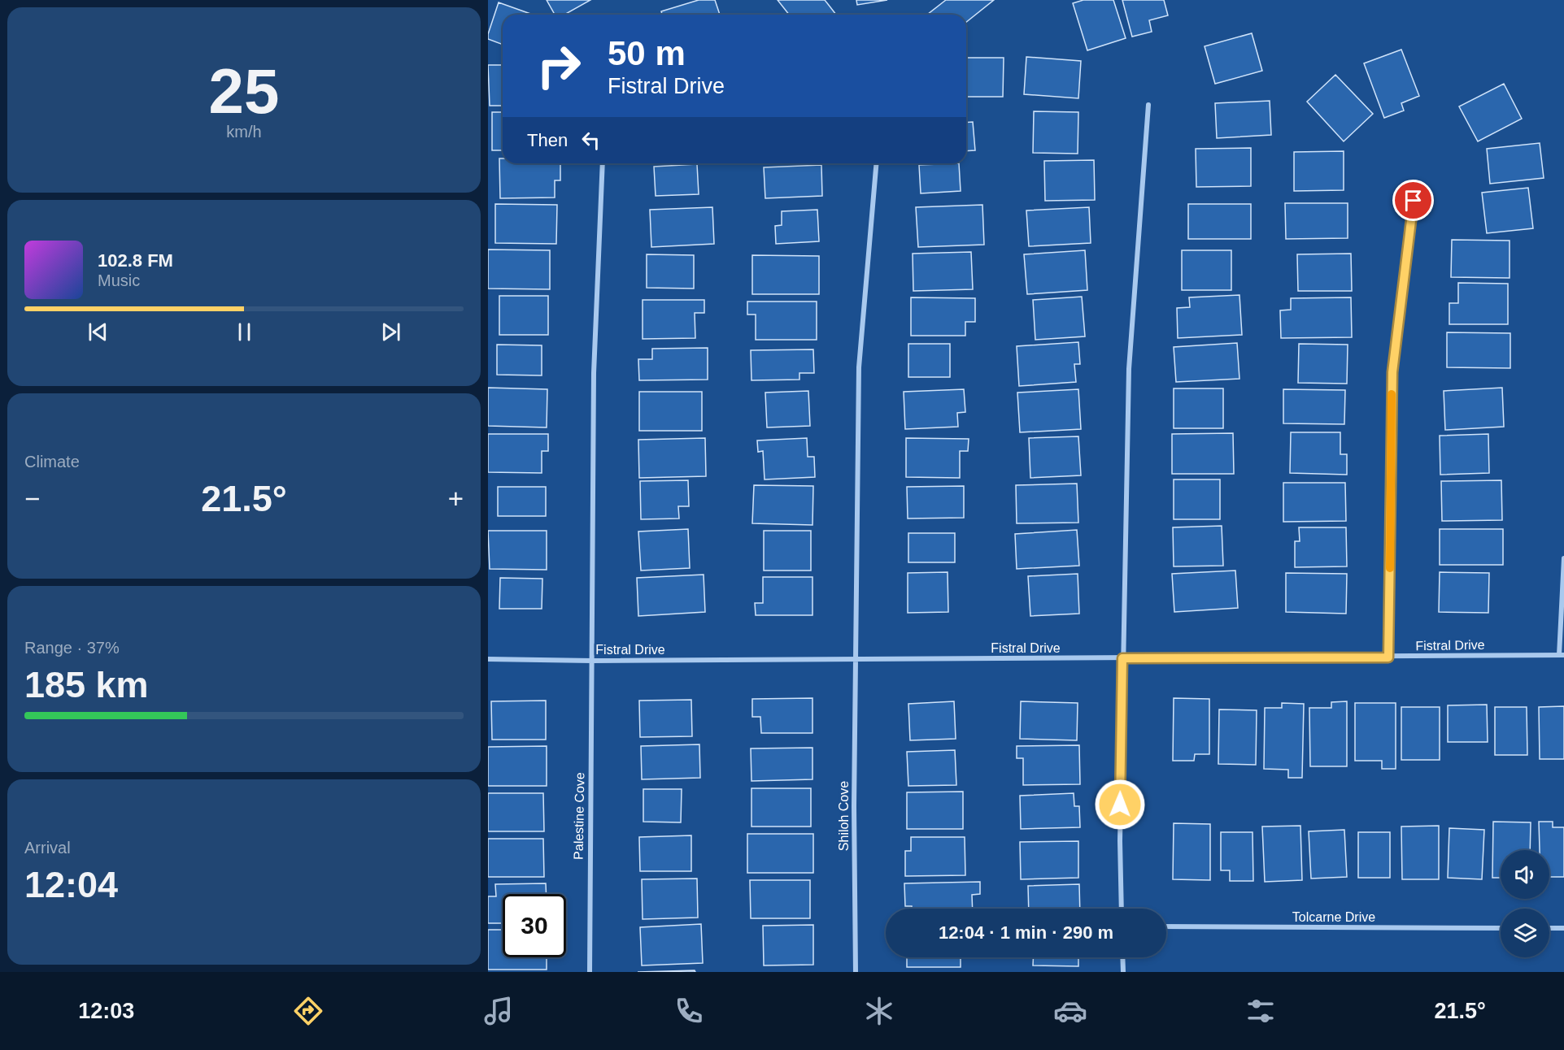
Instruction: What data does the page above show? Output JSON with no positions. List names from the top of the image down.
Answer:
{
  "streets": {
    "street": [
      "Fistral Drive",
      "Palestine Cove",
      "Shiloh Cove",
      "Tolcarne Drive"
    ]
  },
  "crossings": [
    ["Fistral Drive", "Palestine Cove"],
    ["Fistral Drive", "Shiloh Cove"]
  ],
  "page": {
    "tile": [
      ["25", "km/h"],
      "Climate",
      ["Range · 37%", "185 km"],
      ["Arrival", "12:04"]
    ],
    "turn": ["50 m", "Fistral Drive"],
    "then": "Then",
    "song": ["102.8 FM", "Music"],
    "heat": ["−", "21.5°", "+"],
    "limit": "30",
    "trip": "12:04 · 1 min · 290 m",
    "tabs": ["12:03", "21.5°"]
  }
}
